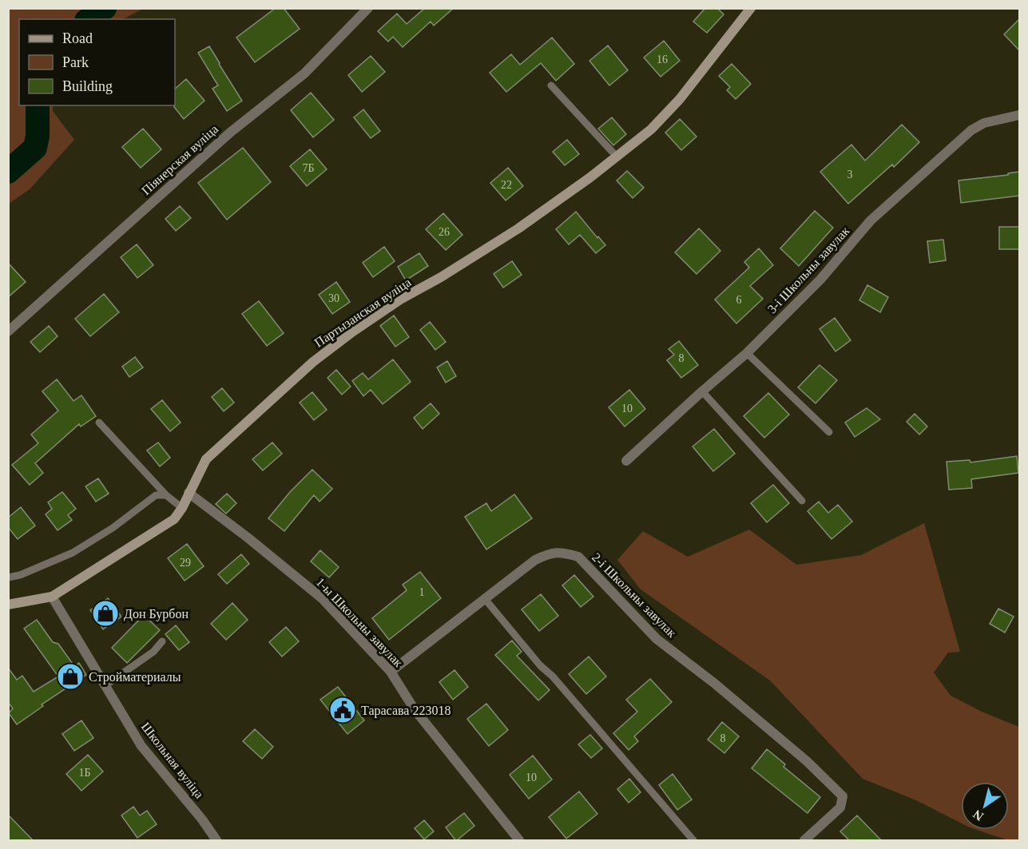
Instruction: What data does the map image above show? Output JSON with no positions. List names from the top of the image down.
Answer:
{
  "streets": {
    "street": [
      "Піянерская вуліца",
      "3-і Школьны завулак",
      "Партызанская вуліца",
      "2-і Школьны завулак",
      "1-ы Школьны завулак",
      "Школьная вуліца"
    ]
  },
  "crossings": [
    ["Партызанская вуліца", "1-ы Школьны завулак"],
    ["Партызанская вуліца", "Школьная вуліца"],
    ["2-і Школьны завулак", "1-ы Школьны завулак"]
  ],
  "places": {
    "shop": ["Дон Бурбон", "Стройматериалы"],
    "public building": ["Тарасава 223018"]
  },
  "house_numbers": [
    "16",
    "7Б",
    "3",
    "22",
    "26",
    "30",
    "6",
    "8",
    "10",
    "29",
    "1",
    "8",
    "1Б",
    "10"
  ],
  "legend": ["Road", "Park", "Building"],
  "north": "bottom left"
}
